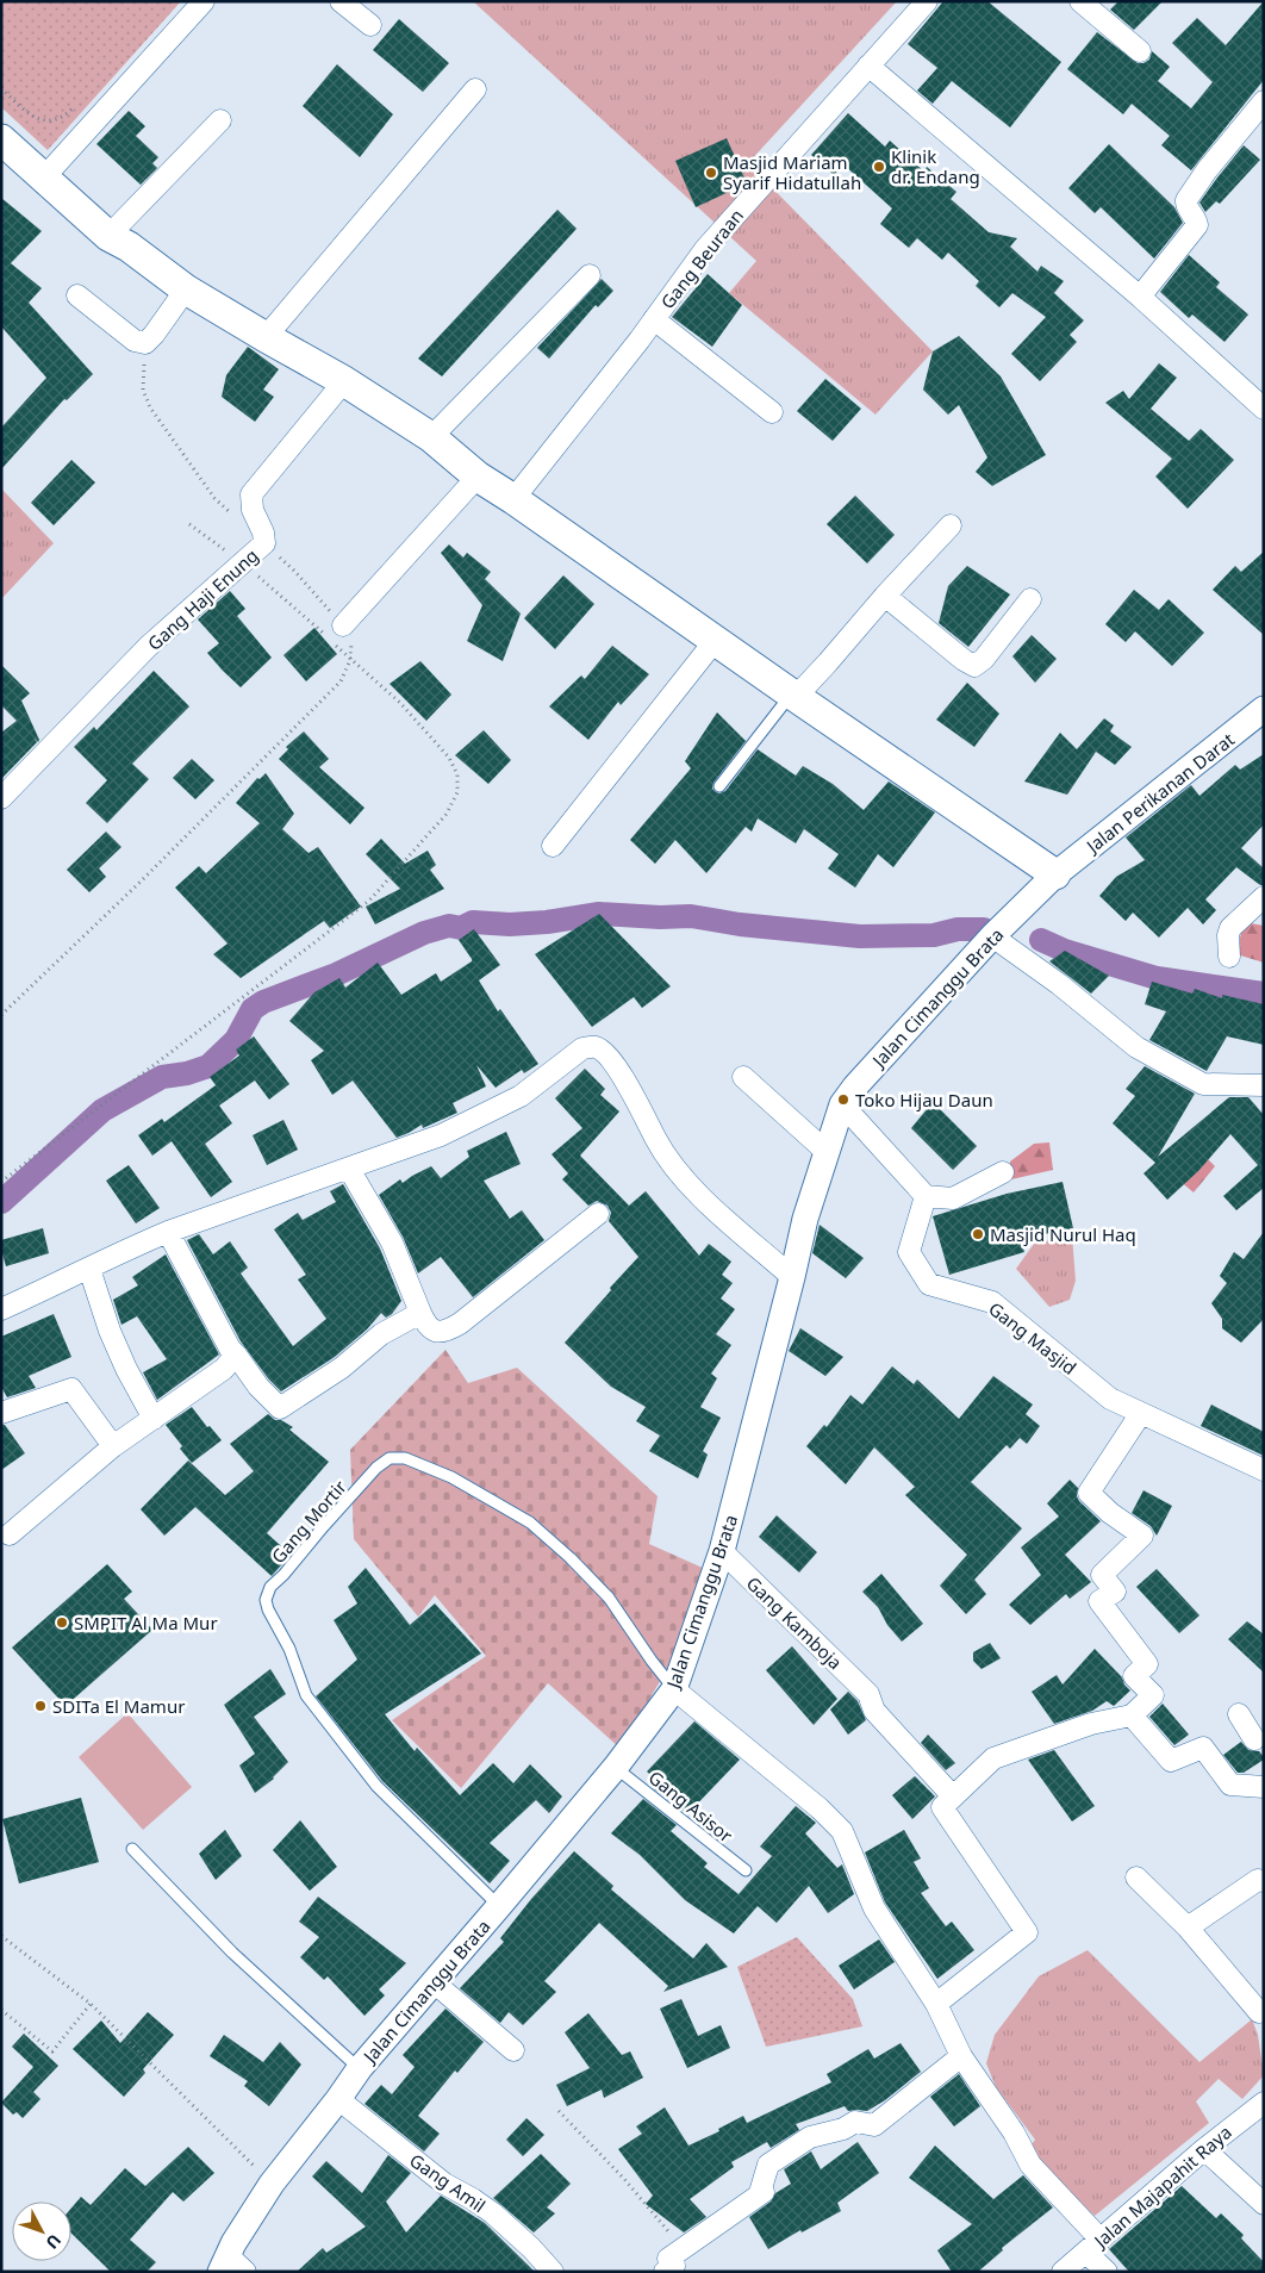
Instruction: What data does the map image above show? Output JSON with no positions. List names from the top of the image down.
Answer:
{
  "streets": {
    "street": [
      "Gang Beuraan",
      "Gang Haji Enung",
      "Jalan Perikanan Darat",
      "Jalan Cimanggu Brata",
      "Gang Masjid",
      "Gang Kamboja",
      "Gang Amil",
      "Jalan Majapahit Raya"
    ],
    "lane": ["Gang Mortir", "Gang Asisor"]
  },
  "crossings": [
    ["Jalan Perikanan Darat", "Jalan Cimanggu Brata"],
    ["Jalan Cimanggu Brata", "Gang Mortir"],
    ["Jalan Cimanggu Brata", "Gang Kamboja"],
    ["Jalan Cimanggu Brata", "Gang Asisor"],
    ["Jalan Cimanggu Brata", "Gang Amil"]
  ],
  "places": [
    "Klinik dr. Endang",
    "Masjid Mariam Syarif Hidatullah",
    "Toko Hijau Daun",
    "Masjid Nurul Haq",
    "SMPIT Al Ma Mur",
    "SDITa El Mamur"
  ],
  "north": "bottom right"
}
